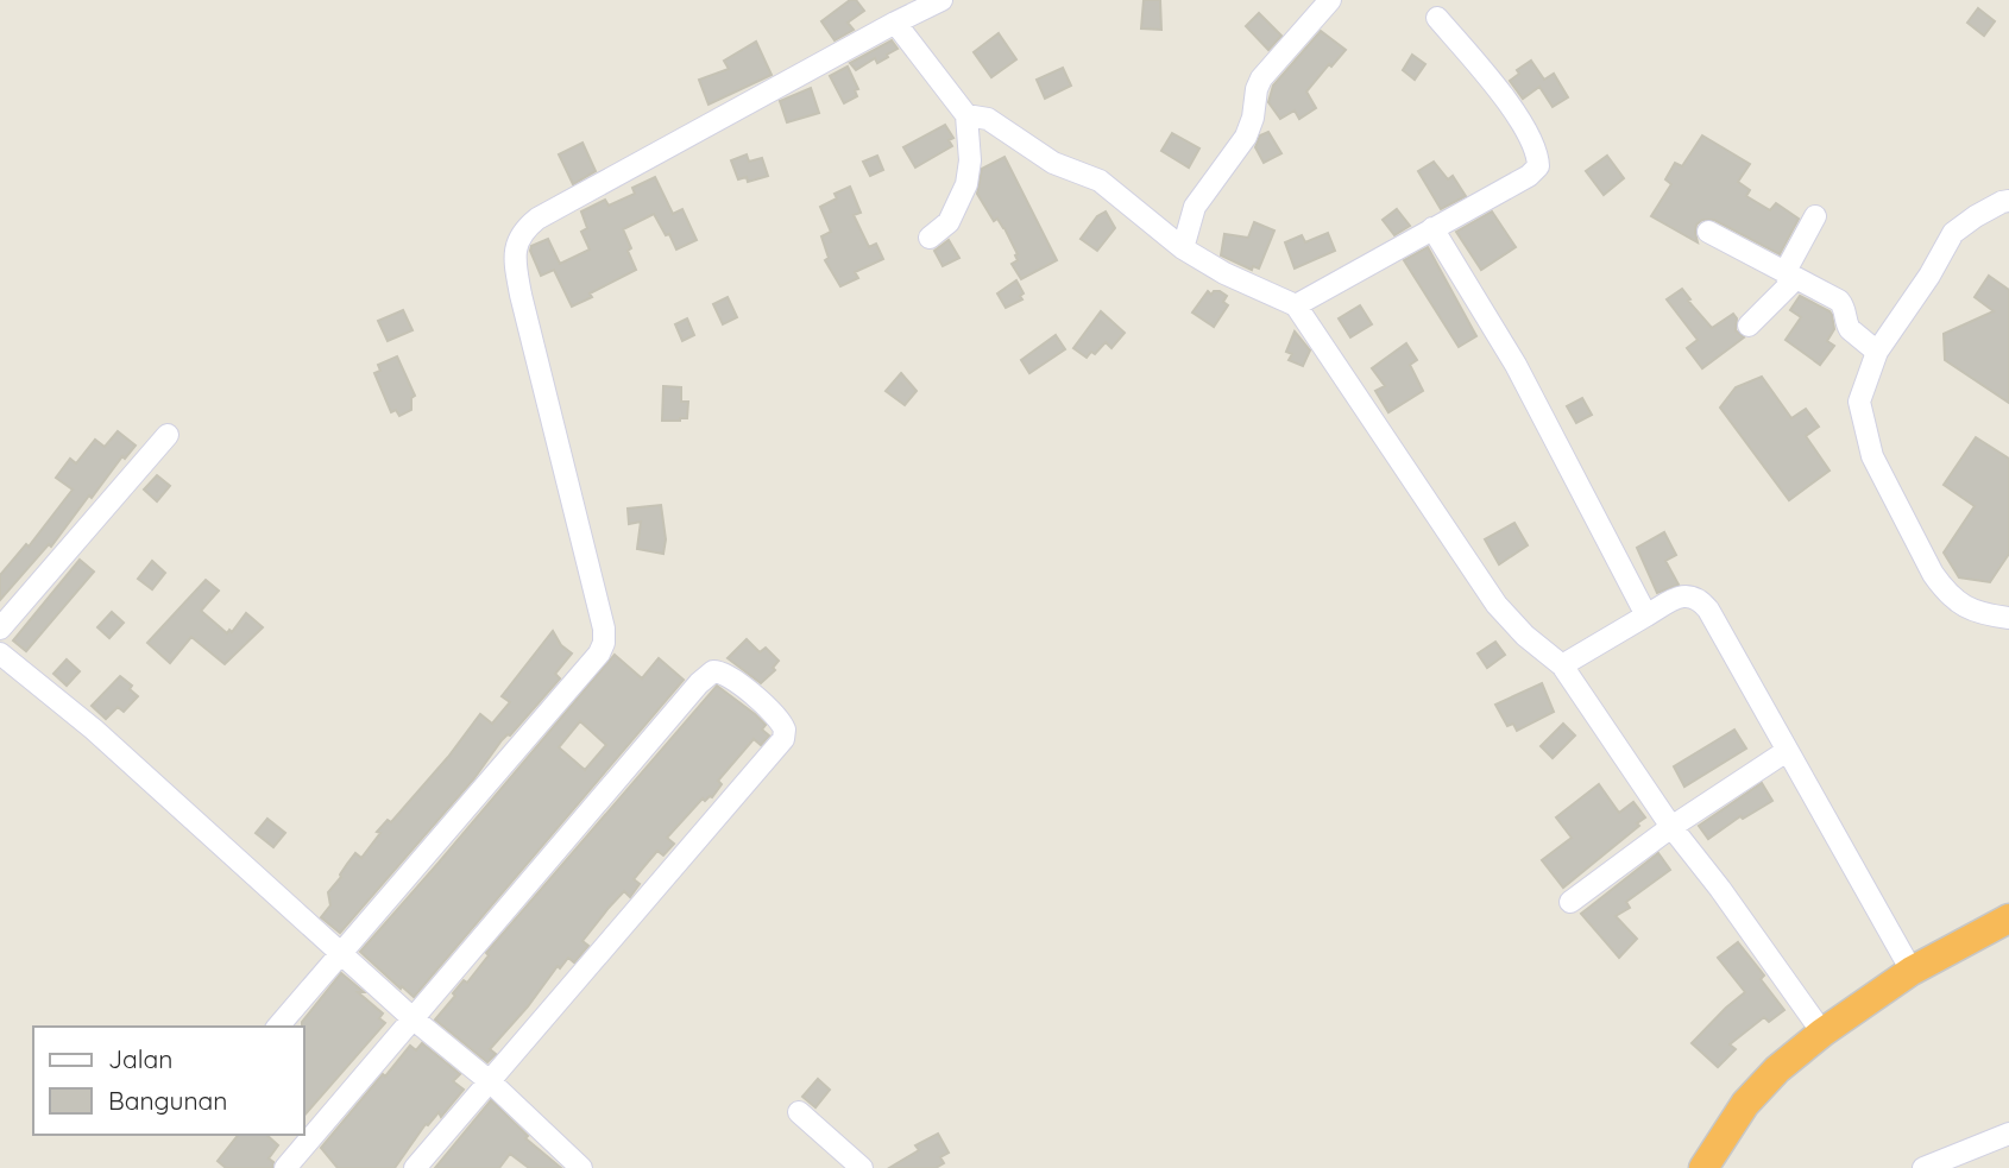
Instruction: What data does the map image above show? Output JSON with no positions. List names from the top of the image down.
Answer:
{
  "legend": ["Jalan", "Bangunan"]
}
